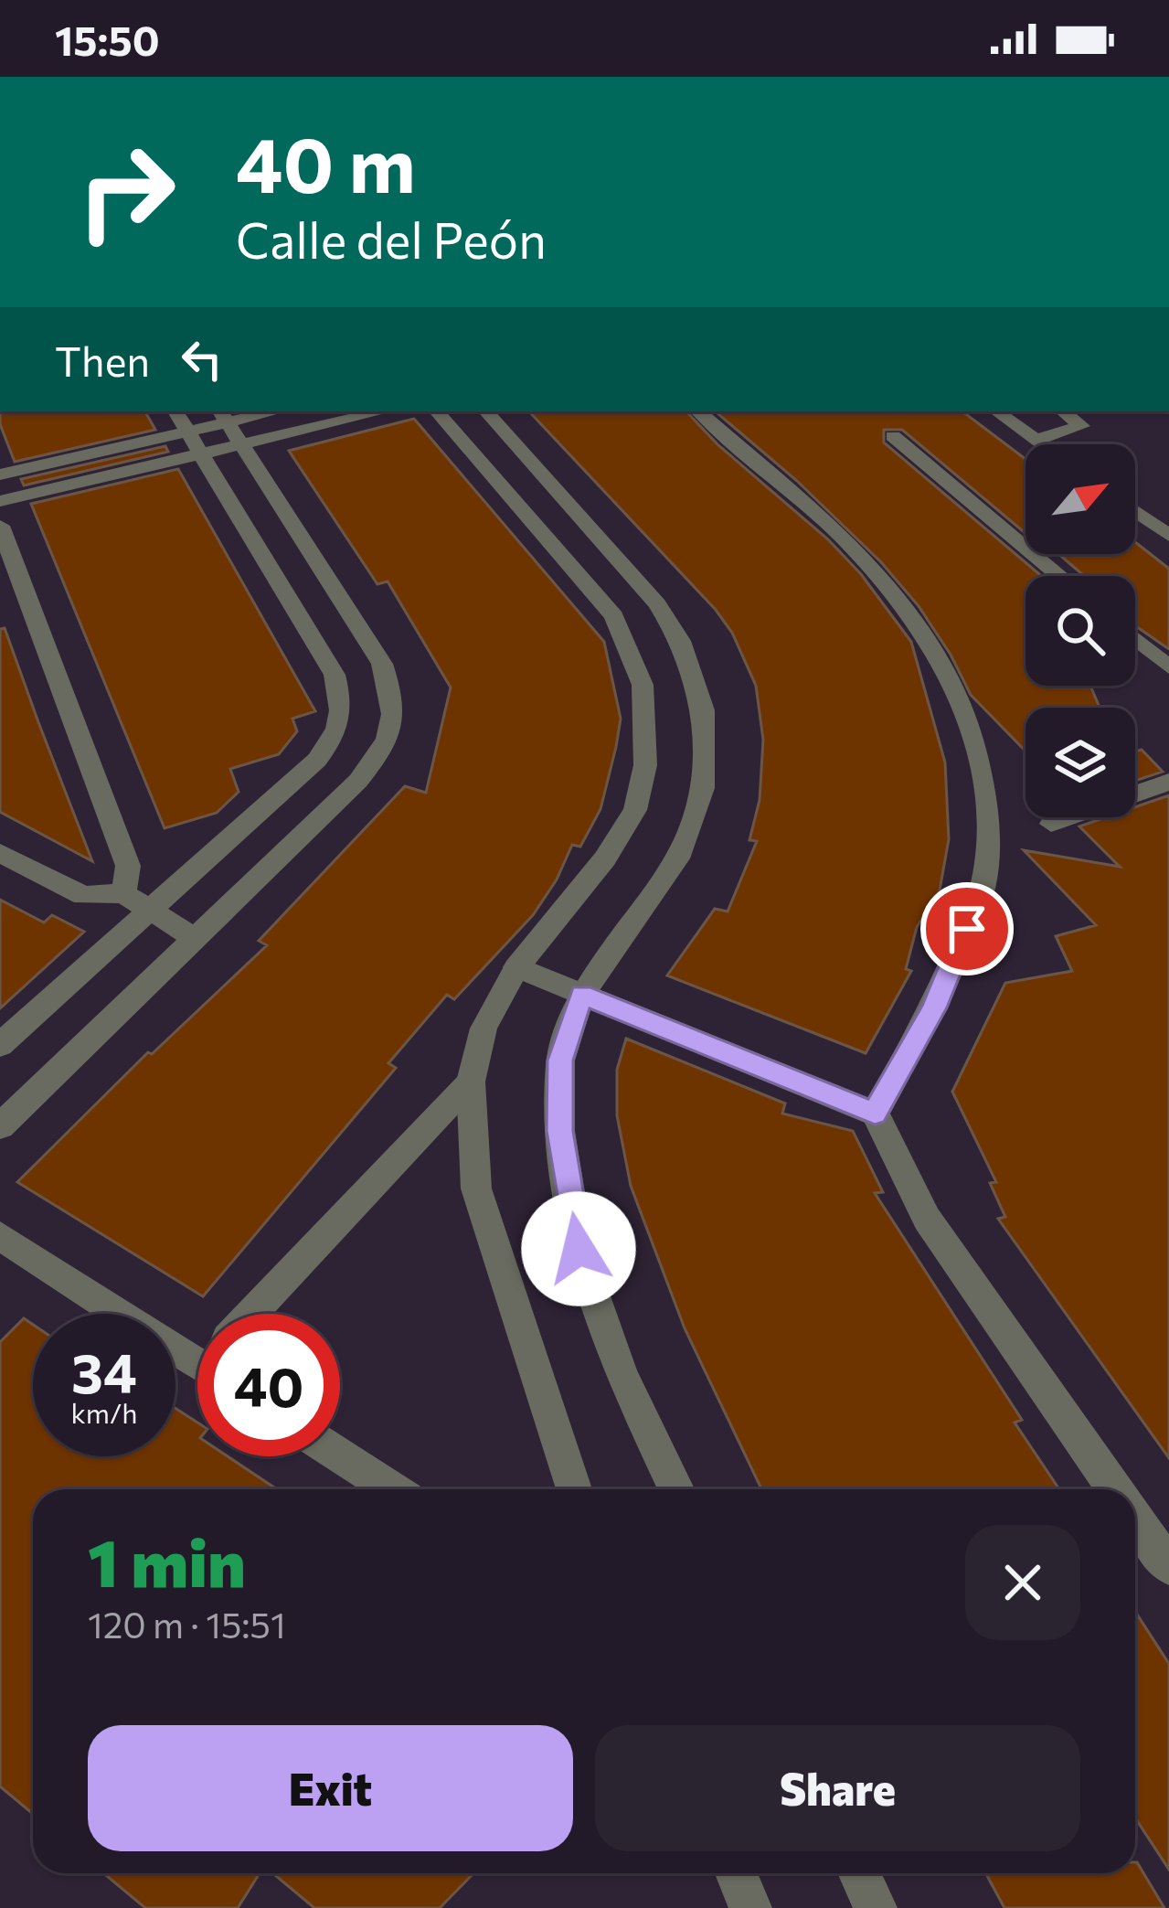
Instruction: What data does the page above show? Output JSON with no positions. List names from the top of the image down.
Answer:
{
  "north": "top right",
  "page": {
    "status": "15:50",
    "turn": ["40 m", "Calle del Peón"],
    "then": "Then",
    "speed": "34 km/h",
    "limit": "40",
    "heading": ["1 min", "120 m · 15:51"],
    "buttons": ["Exit", "Share"]
  }
}
